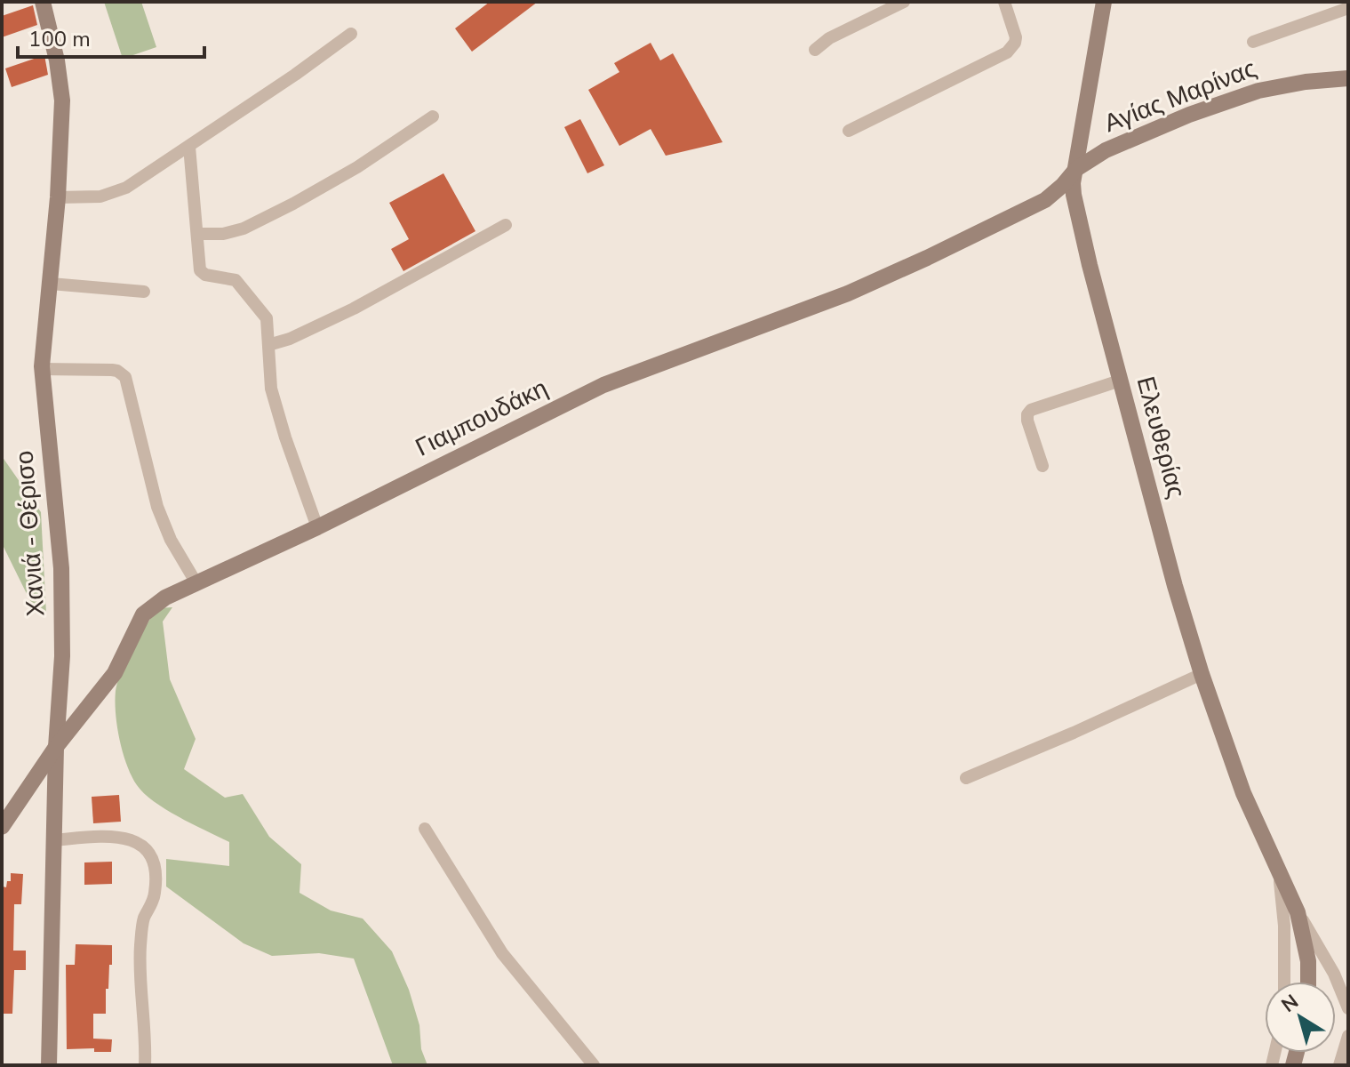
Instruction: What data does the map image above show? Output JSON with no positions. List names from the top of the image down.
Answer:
{
  "streets": {
    "main road": [
      "Αγίας Μαρίνας",
      "Γιαμπουδάκη",
      "Ελευθερίας",
      "Χανιά - Θέρισο"
    ]
  },
  "crossings": [
    ["Αγίας Μαρίνας", "Γιαμπουδάκη"],
    ["Αγίας Μαρίνας", "Ελευθερίας"],
    ["Γιαμπουδάκη", "Ελευθερίας"],
    ["Γιαμπουδάκη", "Χανιά - Θέρισο"]
  ],
  "scale_bar": "100 m",
  "north": "top left"
}
